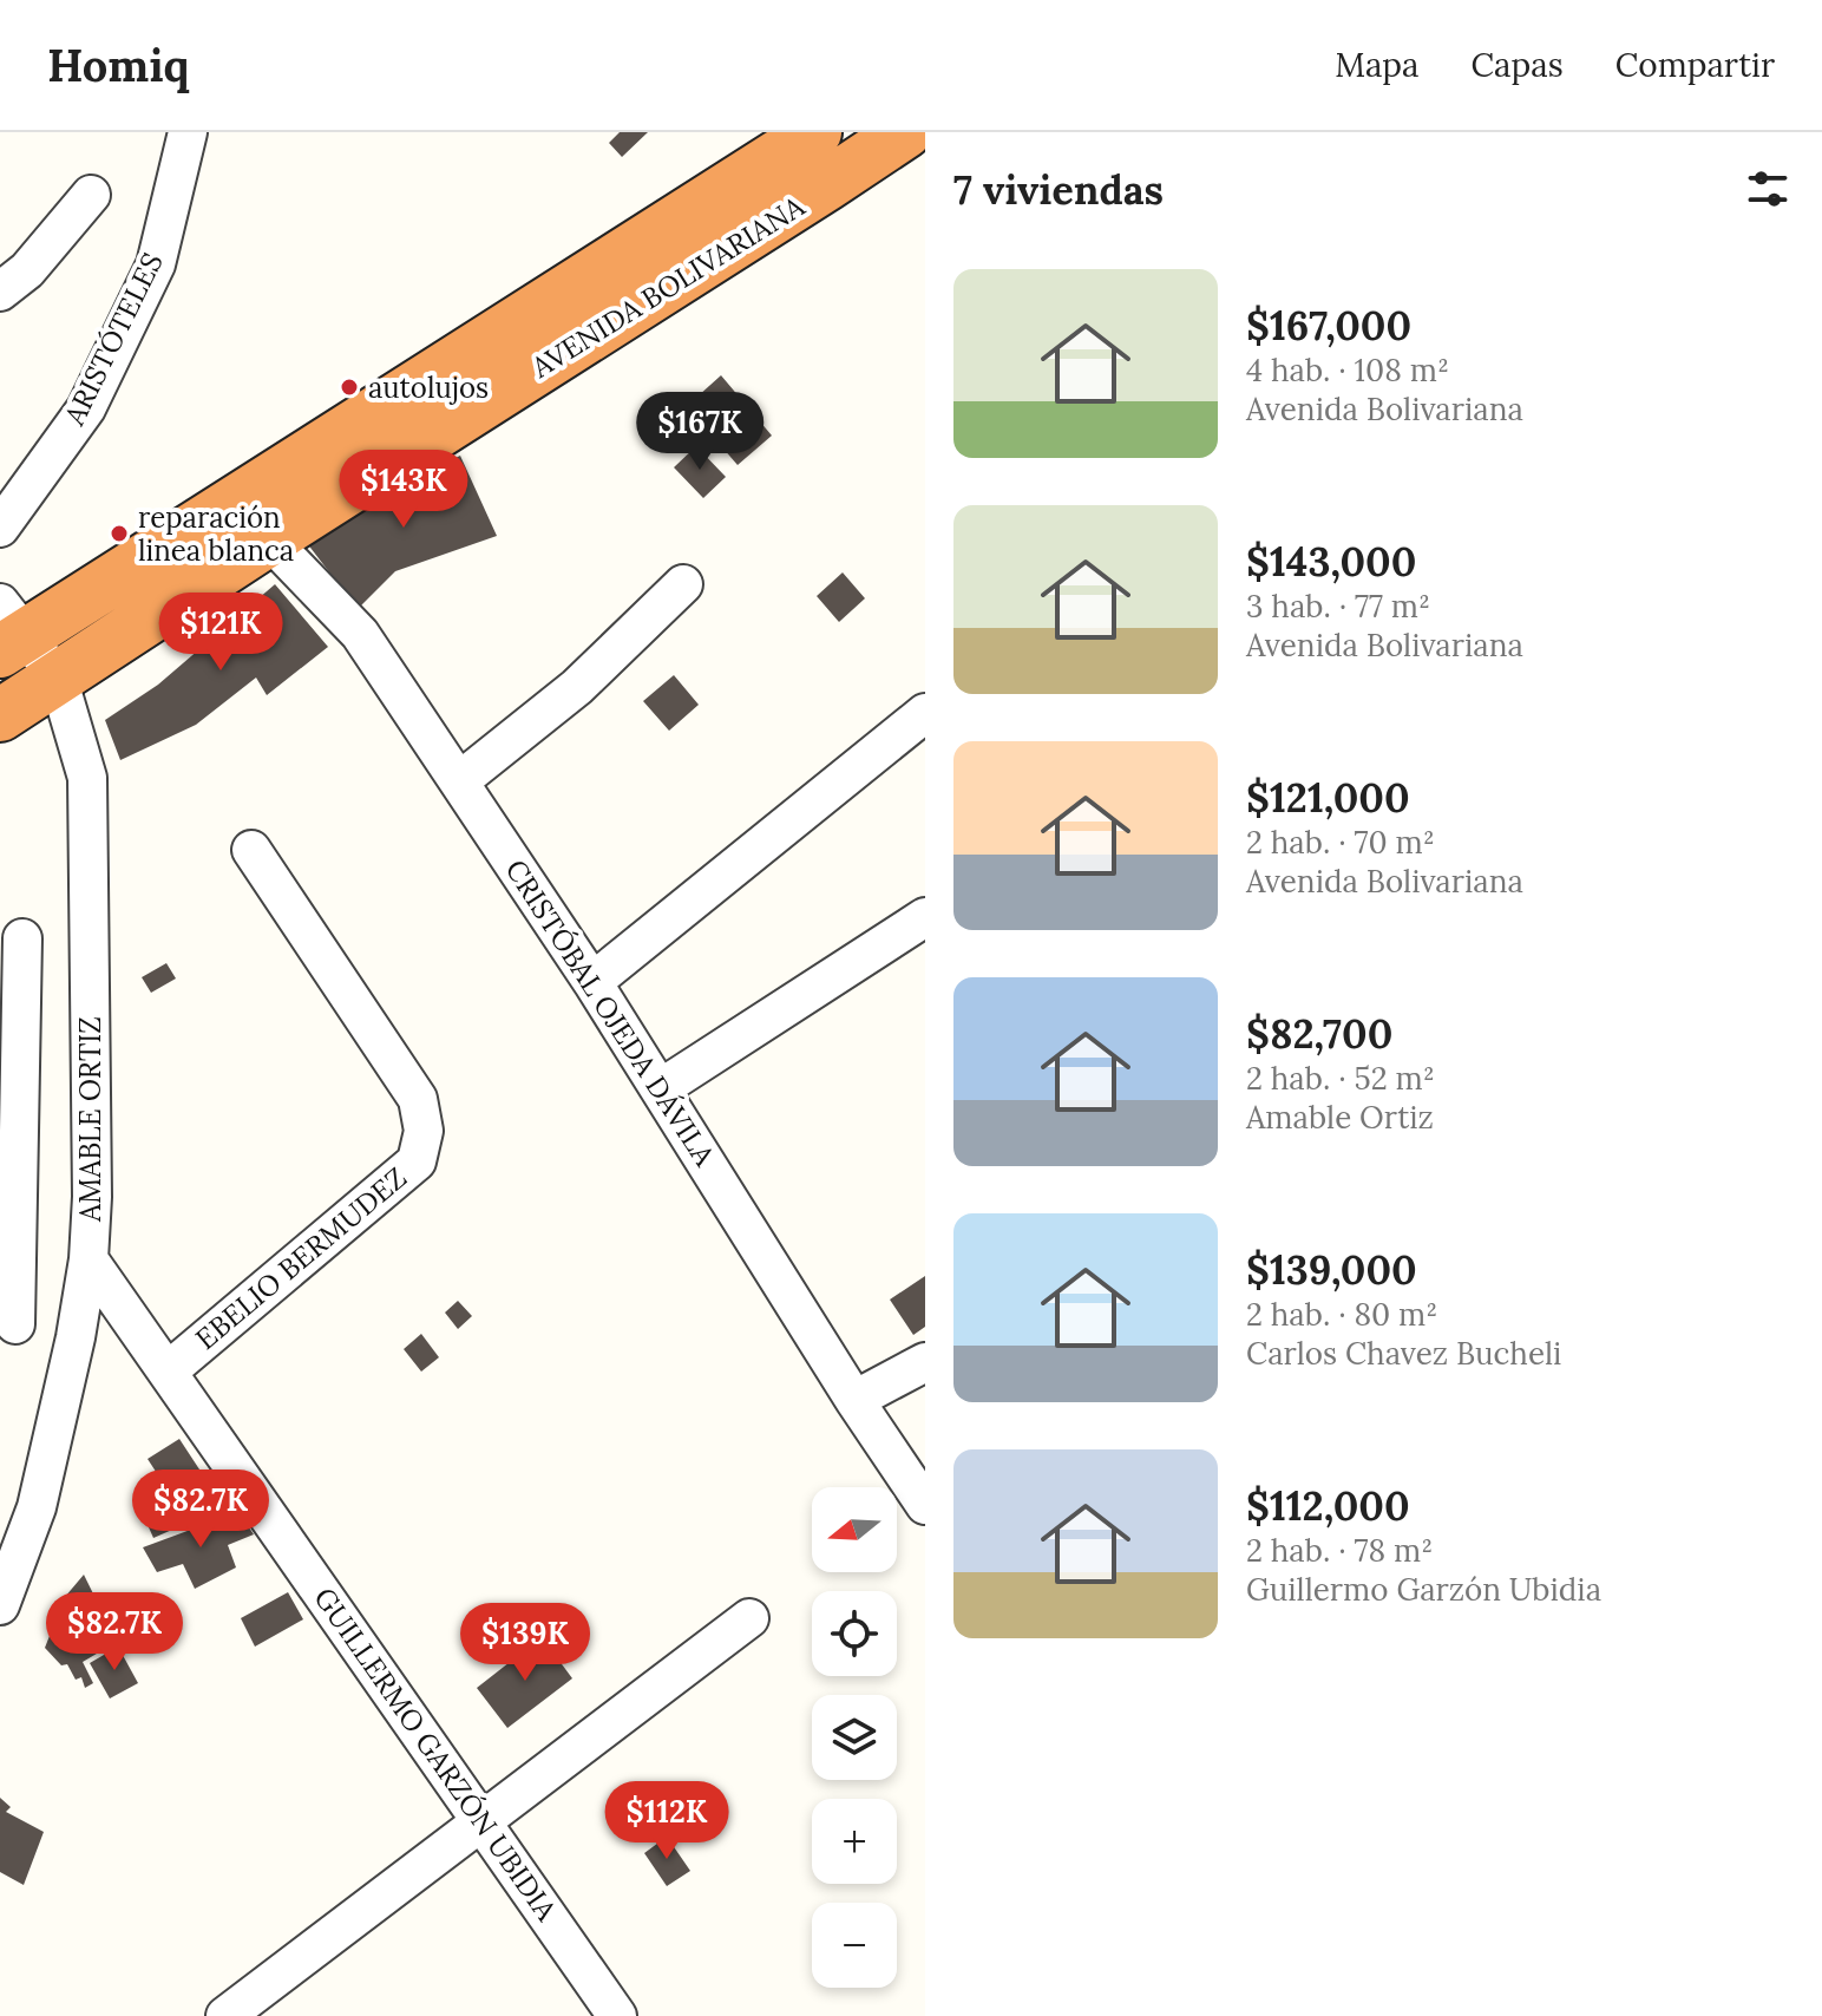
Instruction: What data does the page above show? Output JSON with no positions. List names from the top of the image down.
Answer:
{
  "streets": {
    "highway": ["AVENIDA BOLIVARIANA"],
    "street": [
      "ARISTÓTELES",
      "CRISTÓBAL OJEDA DÁVILA",
      "AMABLE ORTIZ",
      "EBELIO BERMUDEZ",
      "GUILLERMO GARZÓN UBIDIA"
    ]
  },
  "crossings": [
    ["AVENIDA BOLIVARIANA", "CRISTÓBAL OJEDA DÁVILA"],
    ["AVENIDA BOLIVARIANA", "AMABLE ORTIZ"],
    ["AMABLE ORTIZ", "GUILLERMO GARZÓN UBIDIA"],
    ["EBELIO BERMUDEZ", "GUILLERMO GARZÓN UBIDIA"]
  ],
  "places": ["autolujos", "reparación linea blanca"],
  "north": "left",
  "page": {
    "header": "Homiq",
    "nav": ["Mapa", "Capas", "Compartir"],
    "heading": "7 viviendas",
    "list": [
      {
        "name": "$167,000",
        "note": "4 hab. · 108 m² · Avenida Bolivariana"
      },
      {
        "name": "$143,000",
        "note": "3 hab. · 77 m² · Avenida Bolivariana"
      },
      {
        "name": "$121,000",
        "note": "2 hab. · 70 m² · Avenida Bolivariana"
      },
      {
        "name": "$82,700",
        "note": "2 hab. · 52 m² · Amable Ortiz"
      },
      {
        "name": "$139,000",
        "note": "2 hab. · 80 m² · Carlos Chavez Bucheli"
      },
      {
        "name": "$112,000",
        "note": "2 hab. · 78 m² · Guillermo Garzón Ubidia"
      }
    ],
    "price": [
      "$167K",
      "$143K",
      "$121K",
      "$82.7K",
      "$82.7K",
      "$139K",
      "$112K"
    ],
    "map_buttons": ["+", "−"]
  }
}
